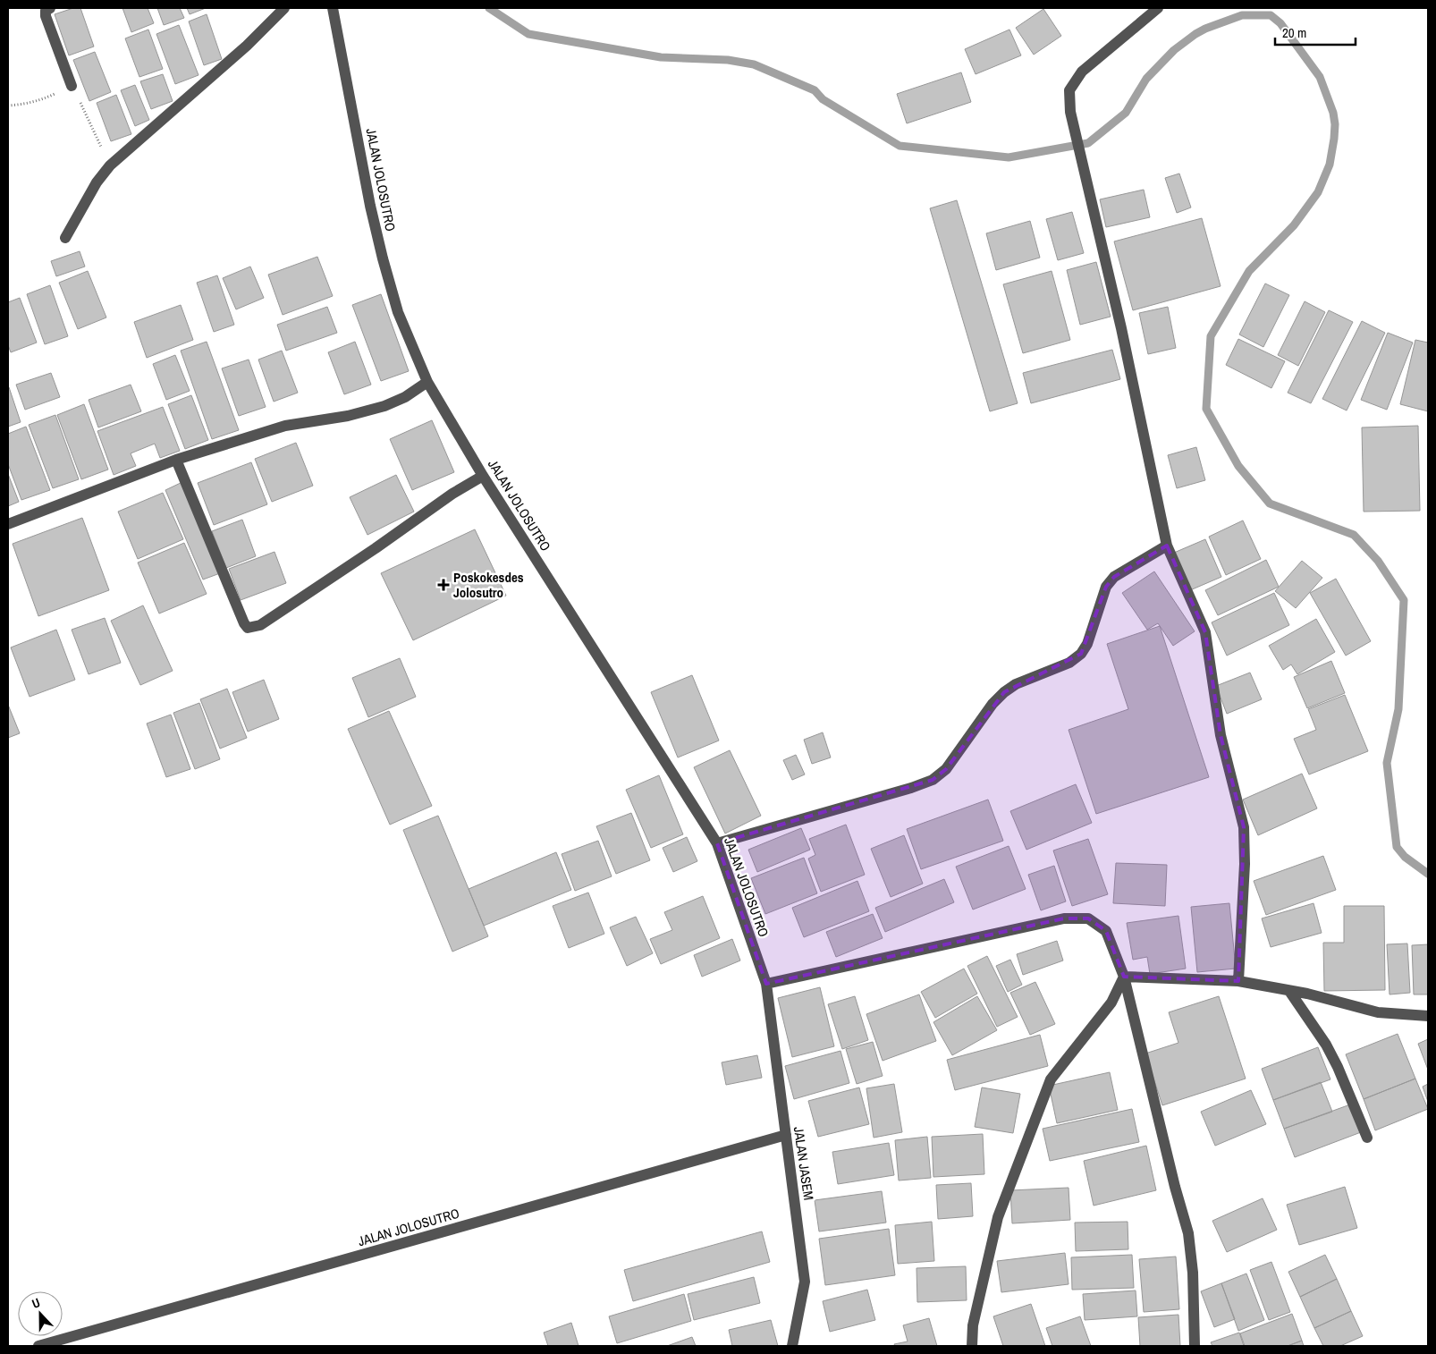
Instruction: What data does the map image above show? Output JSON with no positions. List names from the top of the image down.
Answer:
{
  "streets": {
    "street": ["JALAN JOLOSUTRO", "JALAN JASEM"]
  },
  "crossings": [
    ["JALAN JOLOSUTRO", "JALAN JASEM"]
  ],
  "places": {
    "health": ["Poskokesdes Jolosutro"]
  },
  "scale_bar": "20 m",
  "north": "top"
}
